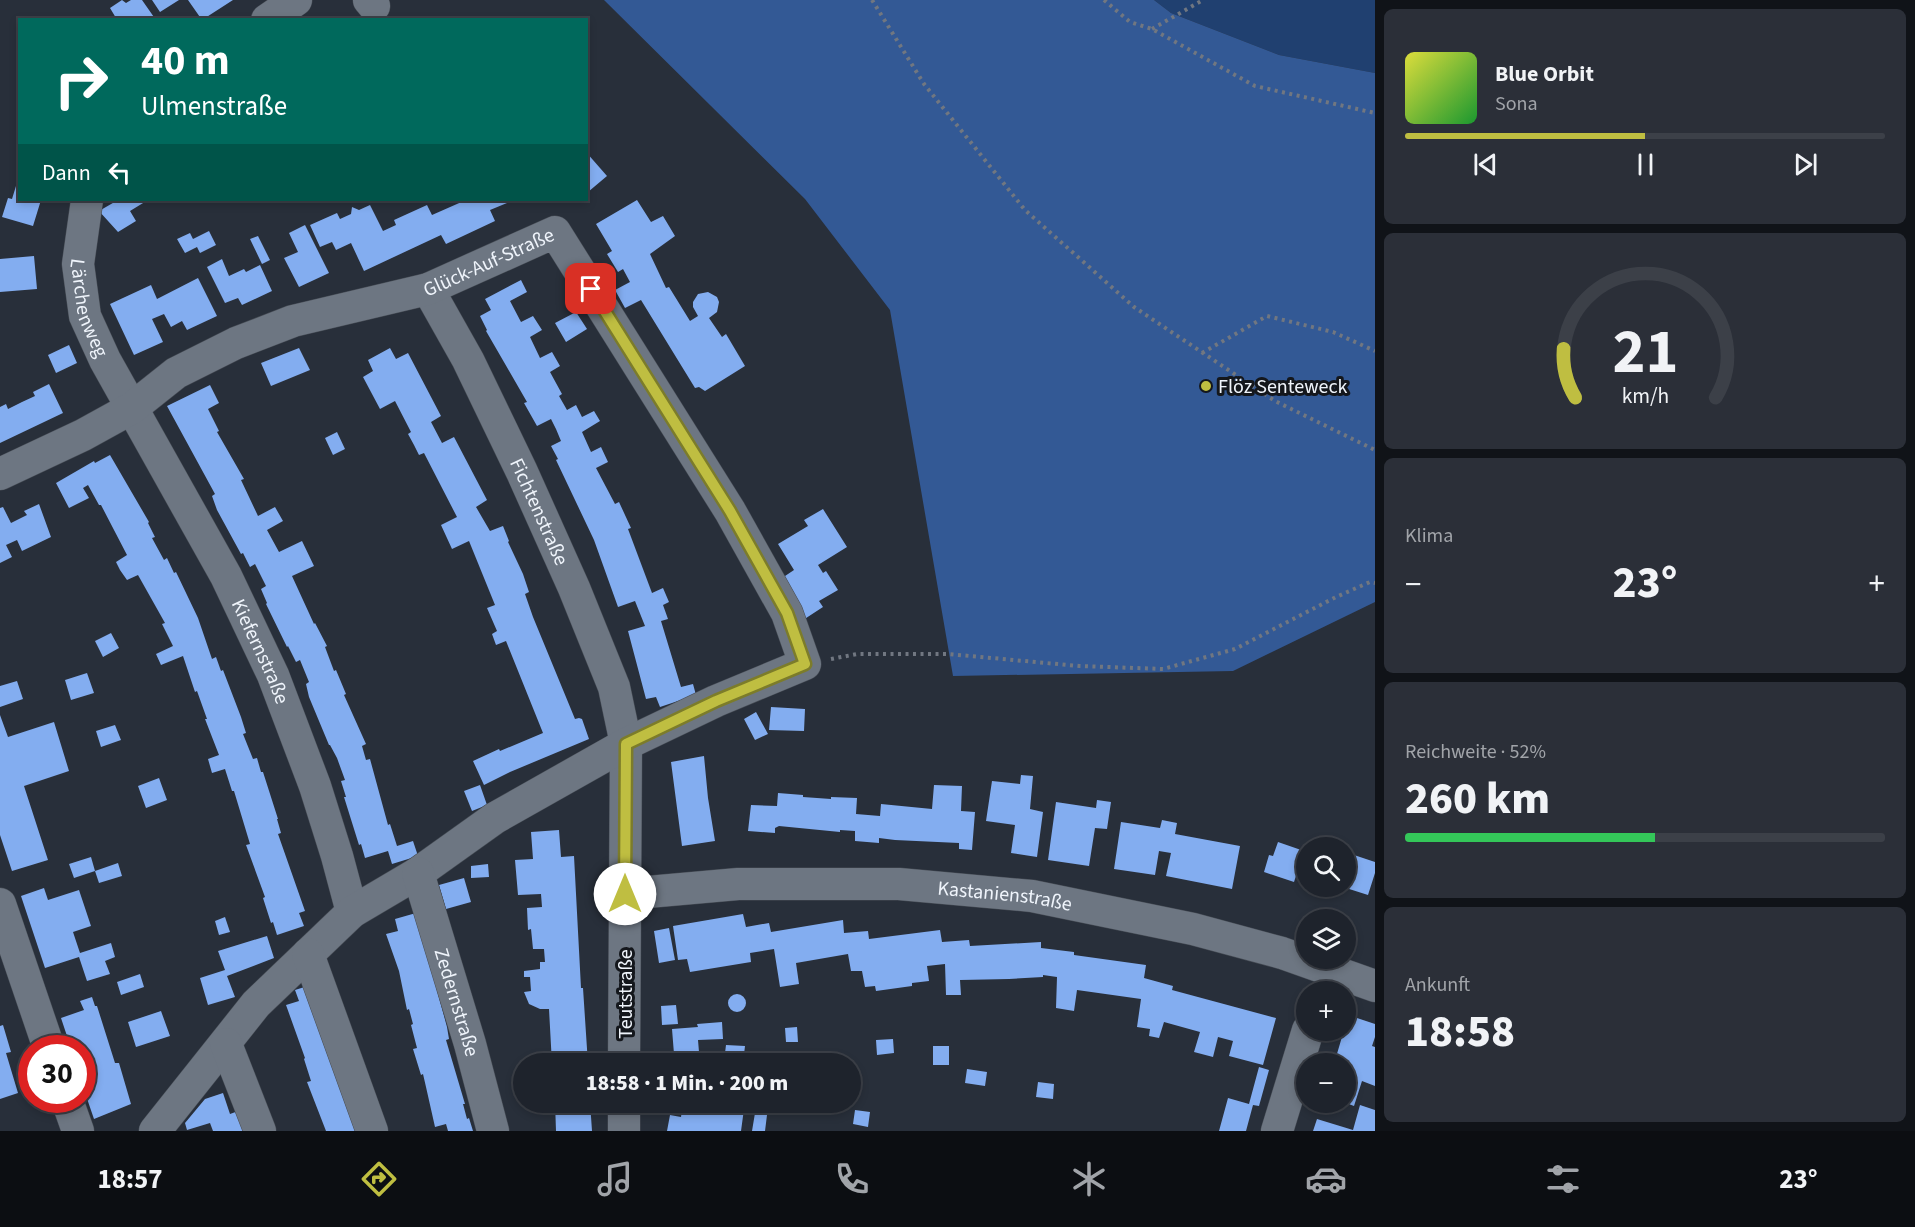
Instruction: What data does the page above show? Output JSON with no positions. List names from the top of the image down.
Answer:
{
  "streets": {
    "street": [
      "Glück-Auf-Straße",
      "Lärchenweg",
      "Fichtenstraße",
      "Kiefernstraße",
      "Kastanienstraße",
      "Teutstraße",
      "Zedernstraße"
    ]
  },
  "crossings": [
    ["Glück-Auf-Straße", "Lärchenweg"],
    ["Glück-Auf-Straße", "Fichtenstraße"],
    ["Glück-Auf-Straße", "Kiefernstraße"],
    ["Lärchenweg", "Kiefernstraße"],
    ["Fichtenstraße", "Teutstraße"],
    ["Kastanienstraße", "Teutstraße"]
  ],
  "places": ["Flöz Senteweck"],
  "page": {
    "turn": ["40 m", "Ulmenstraße"],
    "song": ["Blue Orbit", "Sona"],
    "then": "Dann",
    "tile": [
      "Klima",
      ["Reichweite · 52%", "260 km"],
      ["Ankunft", "18:58"]
    ],
    "heat": ["−", "23°", "+"],
    "map_buttons": ["+", "−"],
    "limit": "30",
    "trip": "18:58 · 1 Min. · 200 m",
    "tabs": ["18:57", "23°"],
    "gauge": ["21", "km/h"]
  }
}
